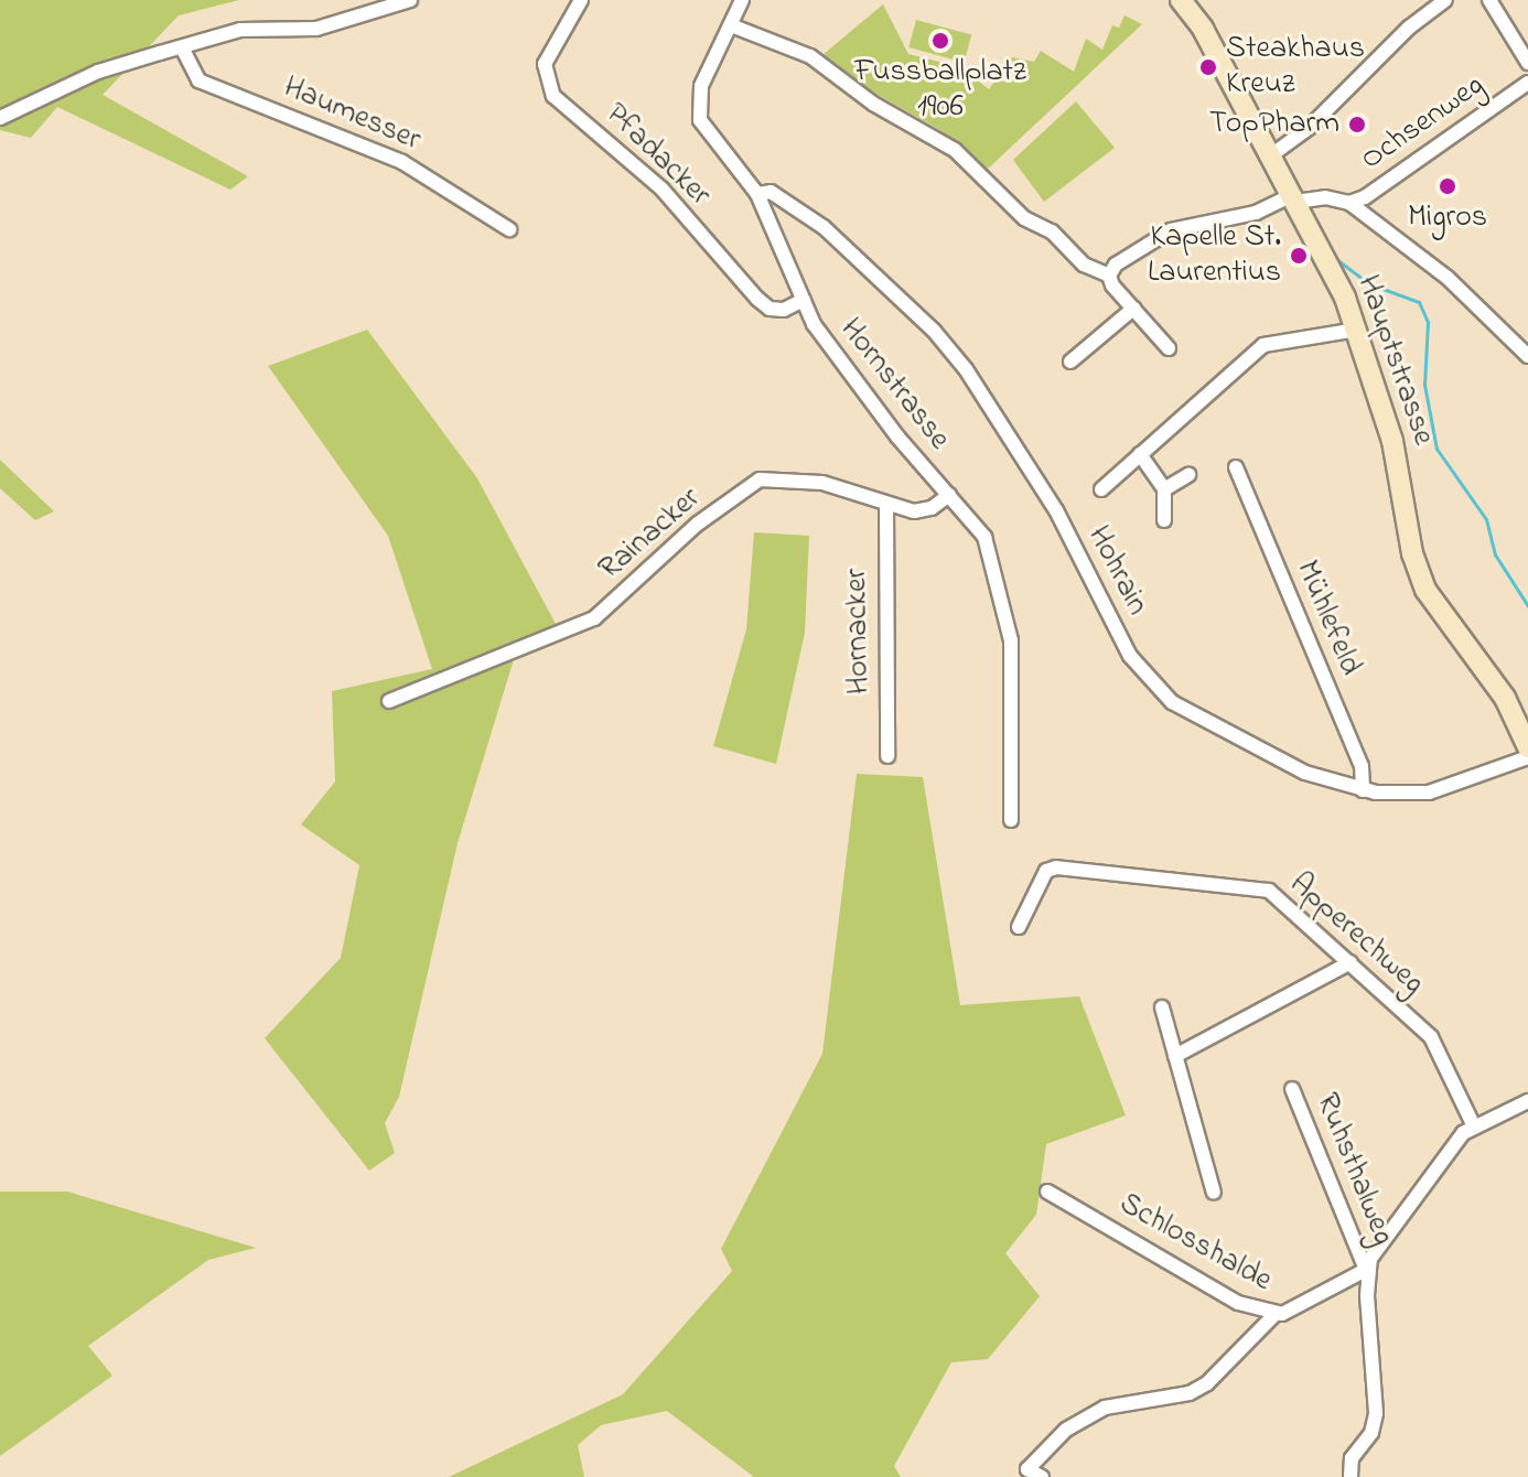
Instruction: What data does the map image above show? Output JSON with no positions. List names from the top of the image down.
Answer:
{
  "streets": {
    "main road": ["Hauptstrasse"],
    "street": [
      "Haumesser",
      "Ochsenweg",
      "Pfadacker",
      "Hornstrasse",
      "Rainacker",
      "Hohrain",
      "Mühlefeld",
      "Hornacker",
      "Apperechweg",
      "Ruhsthalweg",
      "Schlosshalde"
    ]
  },
  "crossings": [
    ["Ochsenweg", "Hauptstrasse"],
    ["Pfadacker", "Hornstrasse"],
    ["Hornstrasse", "Rainacker"],
    ["Hornstrasse", "Hohrain"],
    ["Rainacker", "Hornacker"],
    ["Hohrain", "Mühlefeld"],
    ["Ruhsthalweg", "Schlosshalde"]
  ],
  "places": [
    "Fussballplatz 1906",
    "Steakhaus Kreuz",
    "TopPharm",
    "Migros",
    "Kapelle St. Laurentius"
  ]
}
